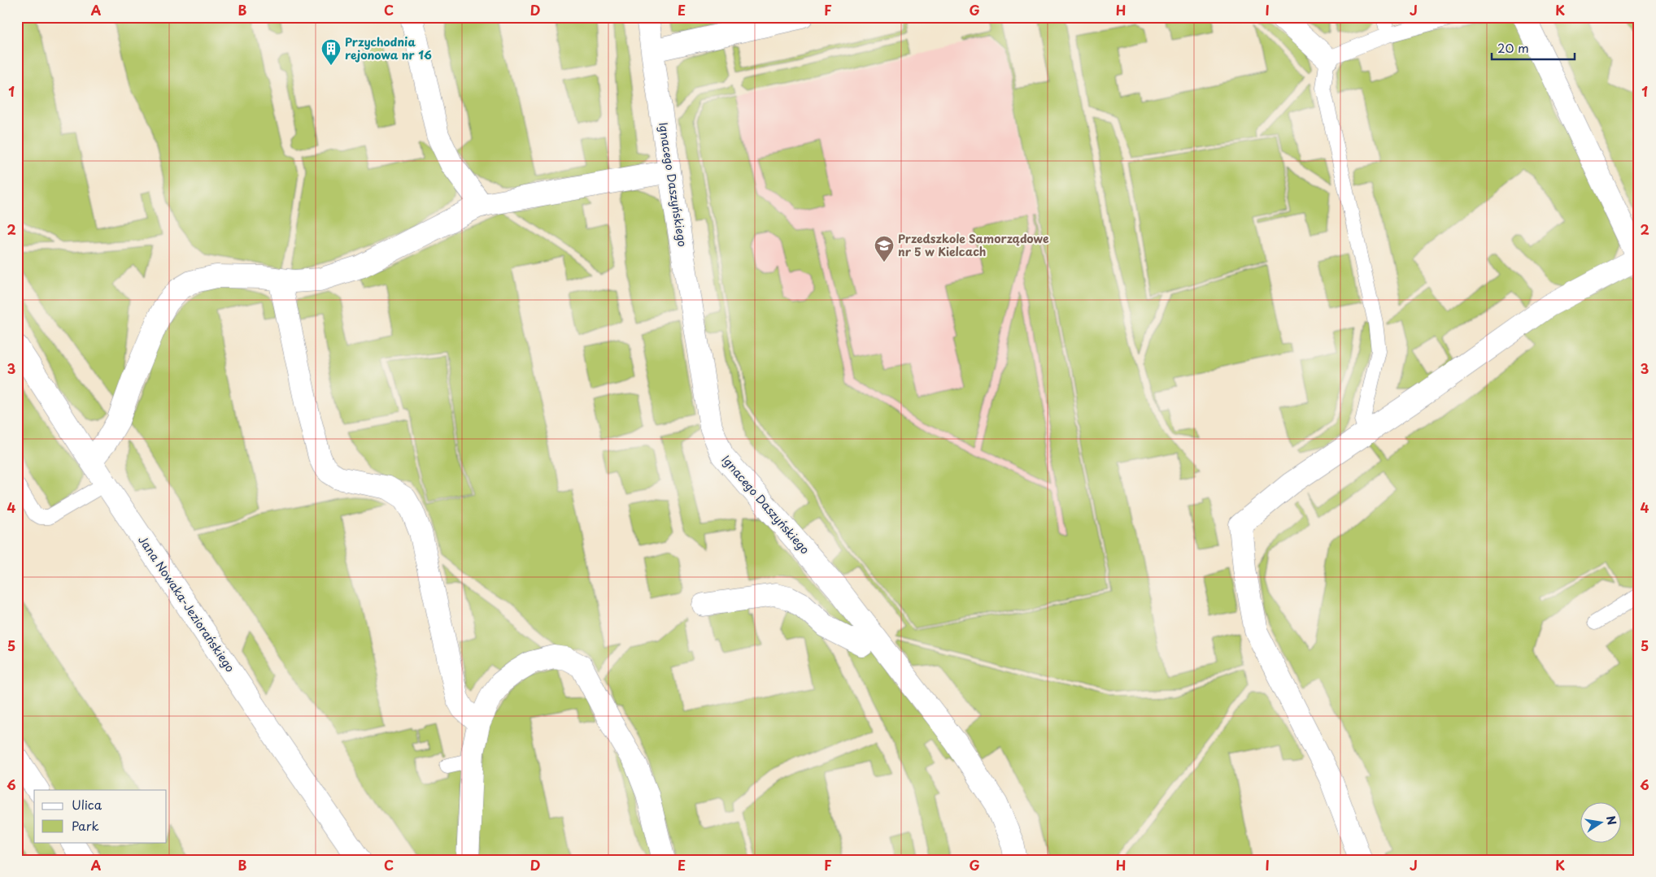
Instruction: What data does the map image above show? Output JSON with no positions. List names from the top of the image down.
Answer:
{
  "streets": {
    "street": ["Ignacego Daszyńskiego", "Jana Nowaka-Jeziorańskiego"]
  },
  "places": {
    "building": ["Przychodnia rejonowa nr 16"],
    "school or university": ["Przedszkole Samorządowe nr 5 w Kielcach"]
  },
  "legend": ["Ulica", "Park"],
  "scale_bar": "20 m",
  "north": "right",
  "grid": {
    "columns": [
      "A",
      "B",
      "C",
      "D",
      "E",
      "F",
      "G",
      "H",
      "I",
      "J",
      "K"
    ],
    "rows": [
      "1",
      "2",
      "3",
      "4",
      "5",
      "6"
    ]
  }
}
